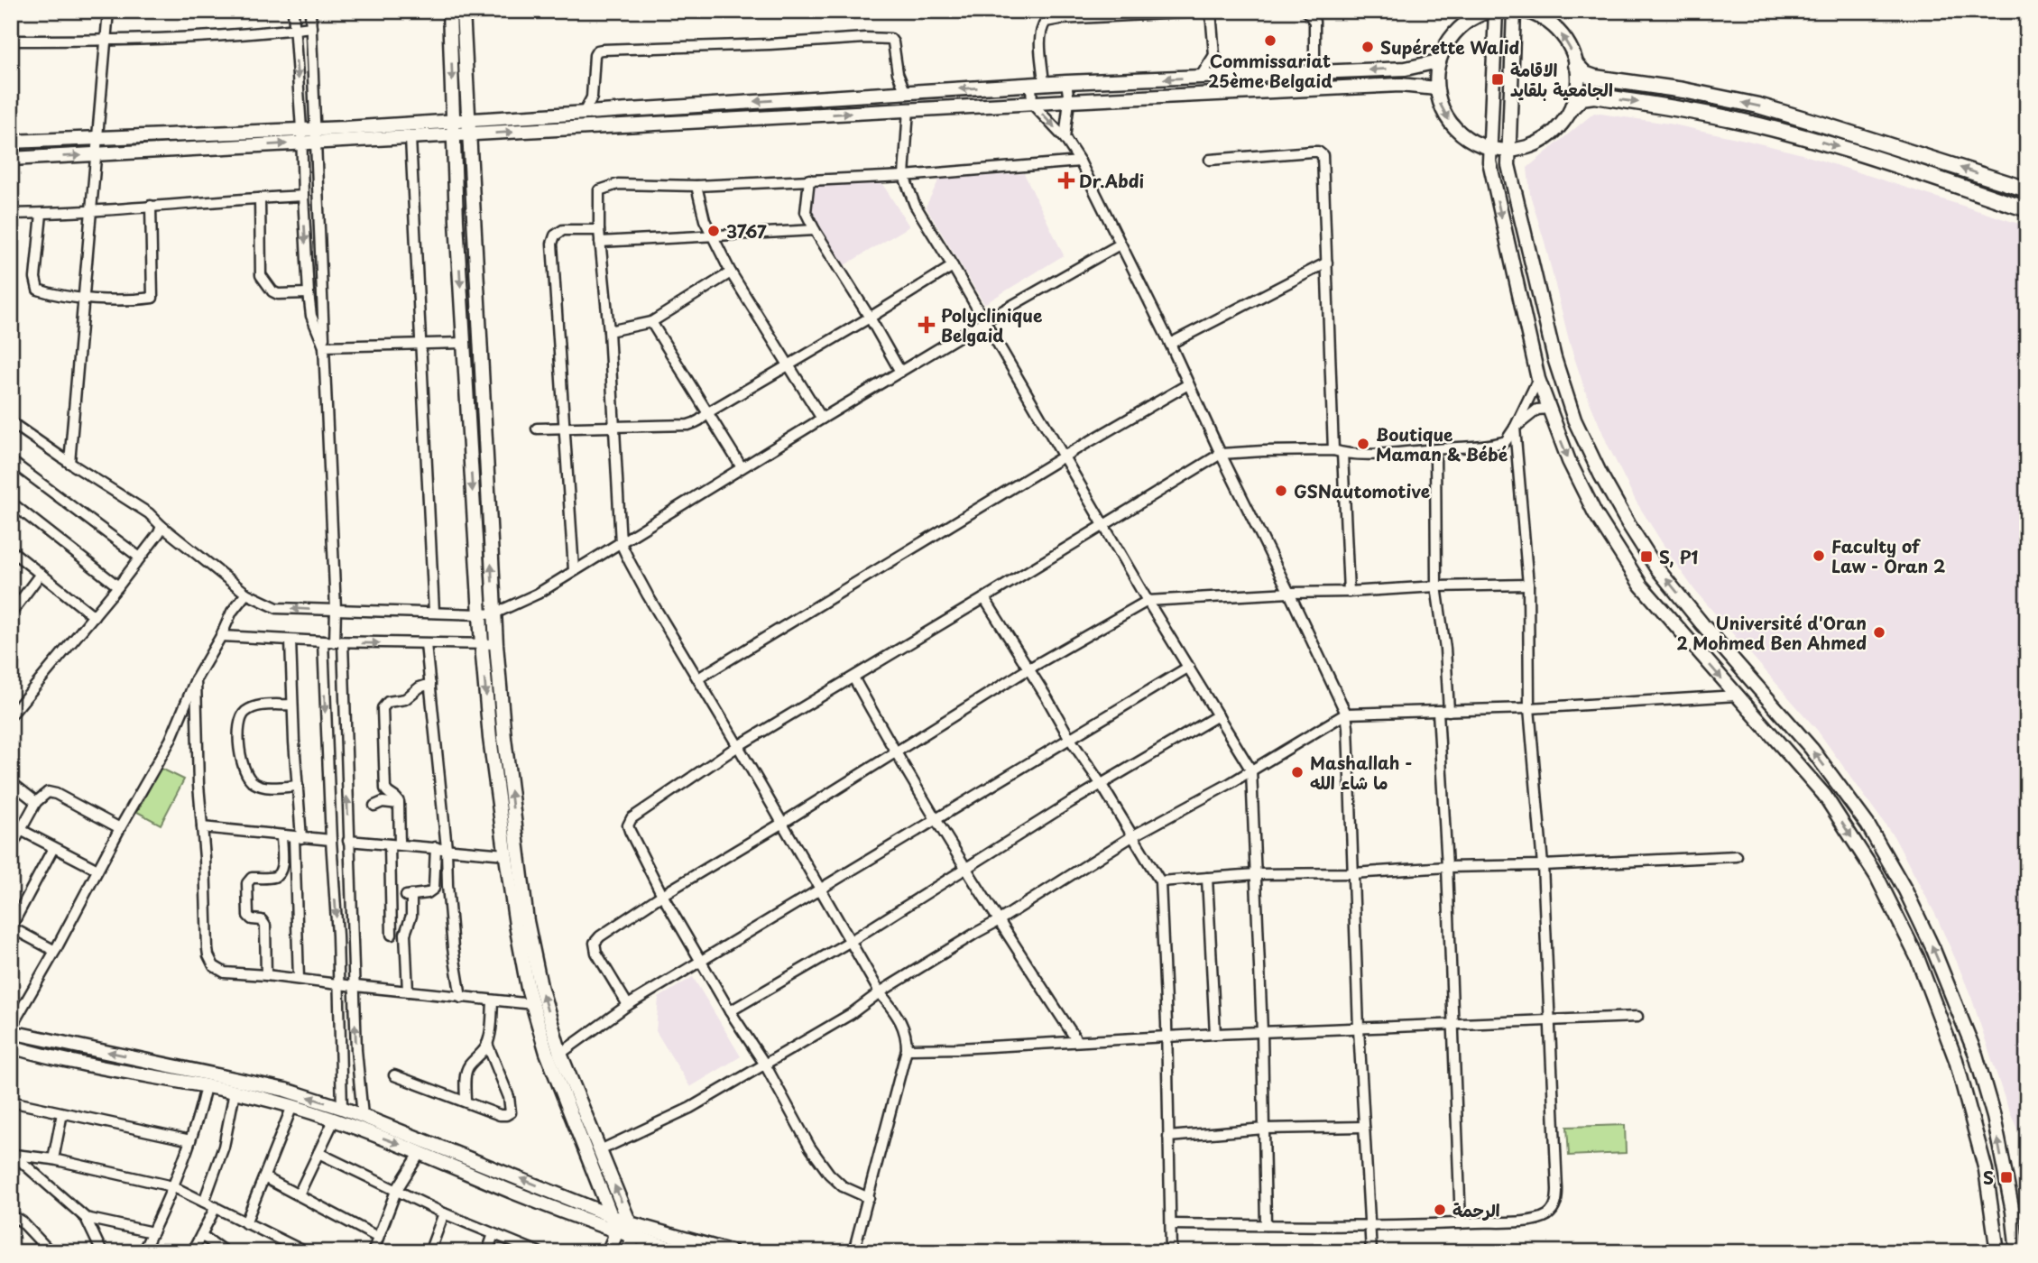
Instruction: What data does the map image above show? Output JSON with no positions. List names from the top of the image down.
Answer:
{
  "places": {
    "other": [
      "Commissariat 25ème Belgaid",
      "Supérette Walid",
      "3767",
      "Boutique Maman & Bébé",
      "GSNautomotive",
      "Faculty of Law - Oran 2",
      "Université d'Oran 2 Mohmed Ben Ahmed",
      "Mashallah - ما شاء الله",
      "الرحمة"
    ],
    "transit": ["الاقامة الجامعية بلقايد", "S, P1", "S"],
    "health": ["Dr.Abdi", "Polyclinique Belgaid"]
  }
}
